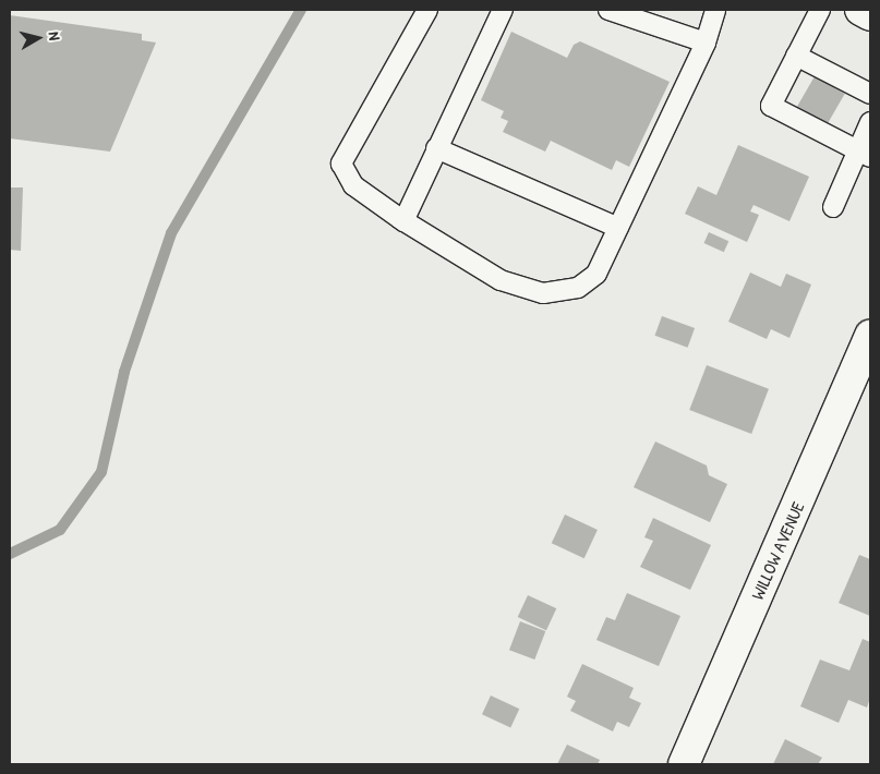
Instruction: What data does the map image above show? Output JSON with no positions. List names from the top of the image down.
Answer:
{
  "streets": {
    "street": ["WILLOW AVENUE"]
  },
  "north": "right"
}
